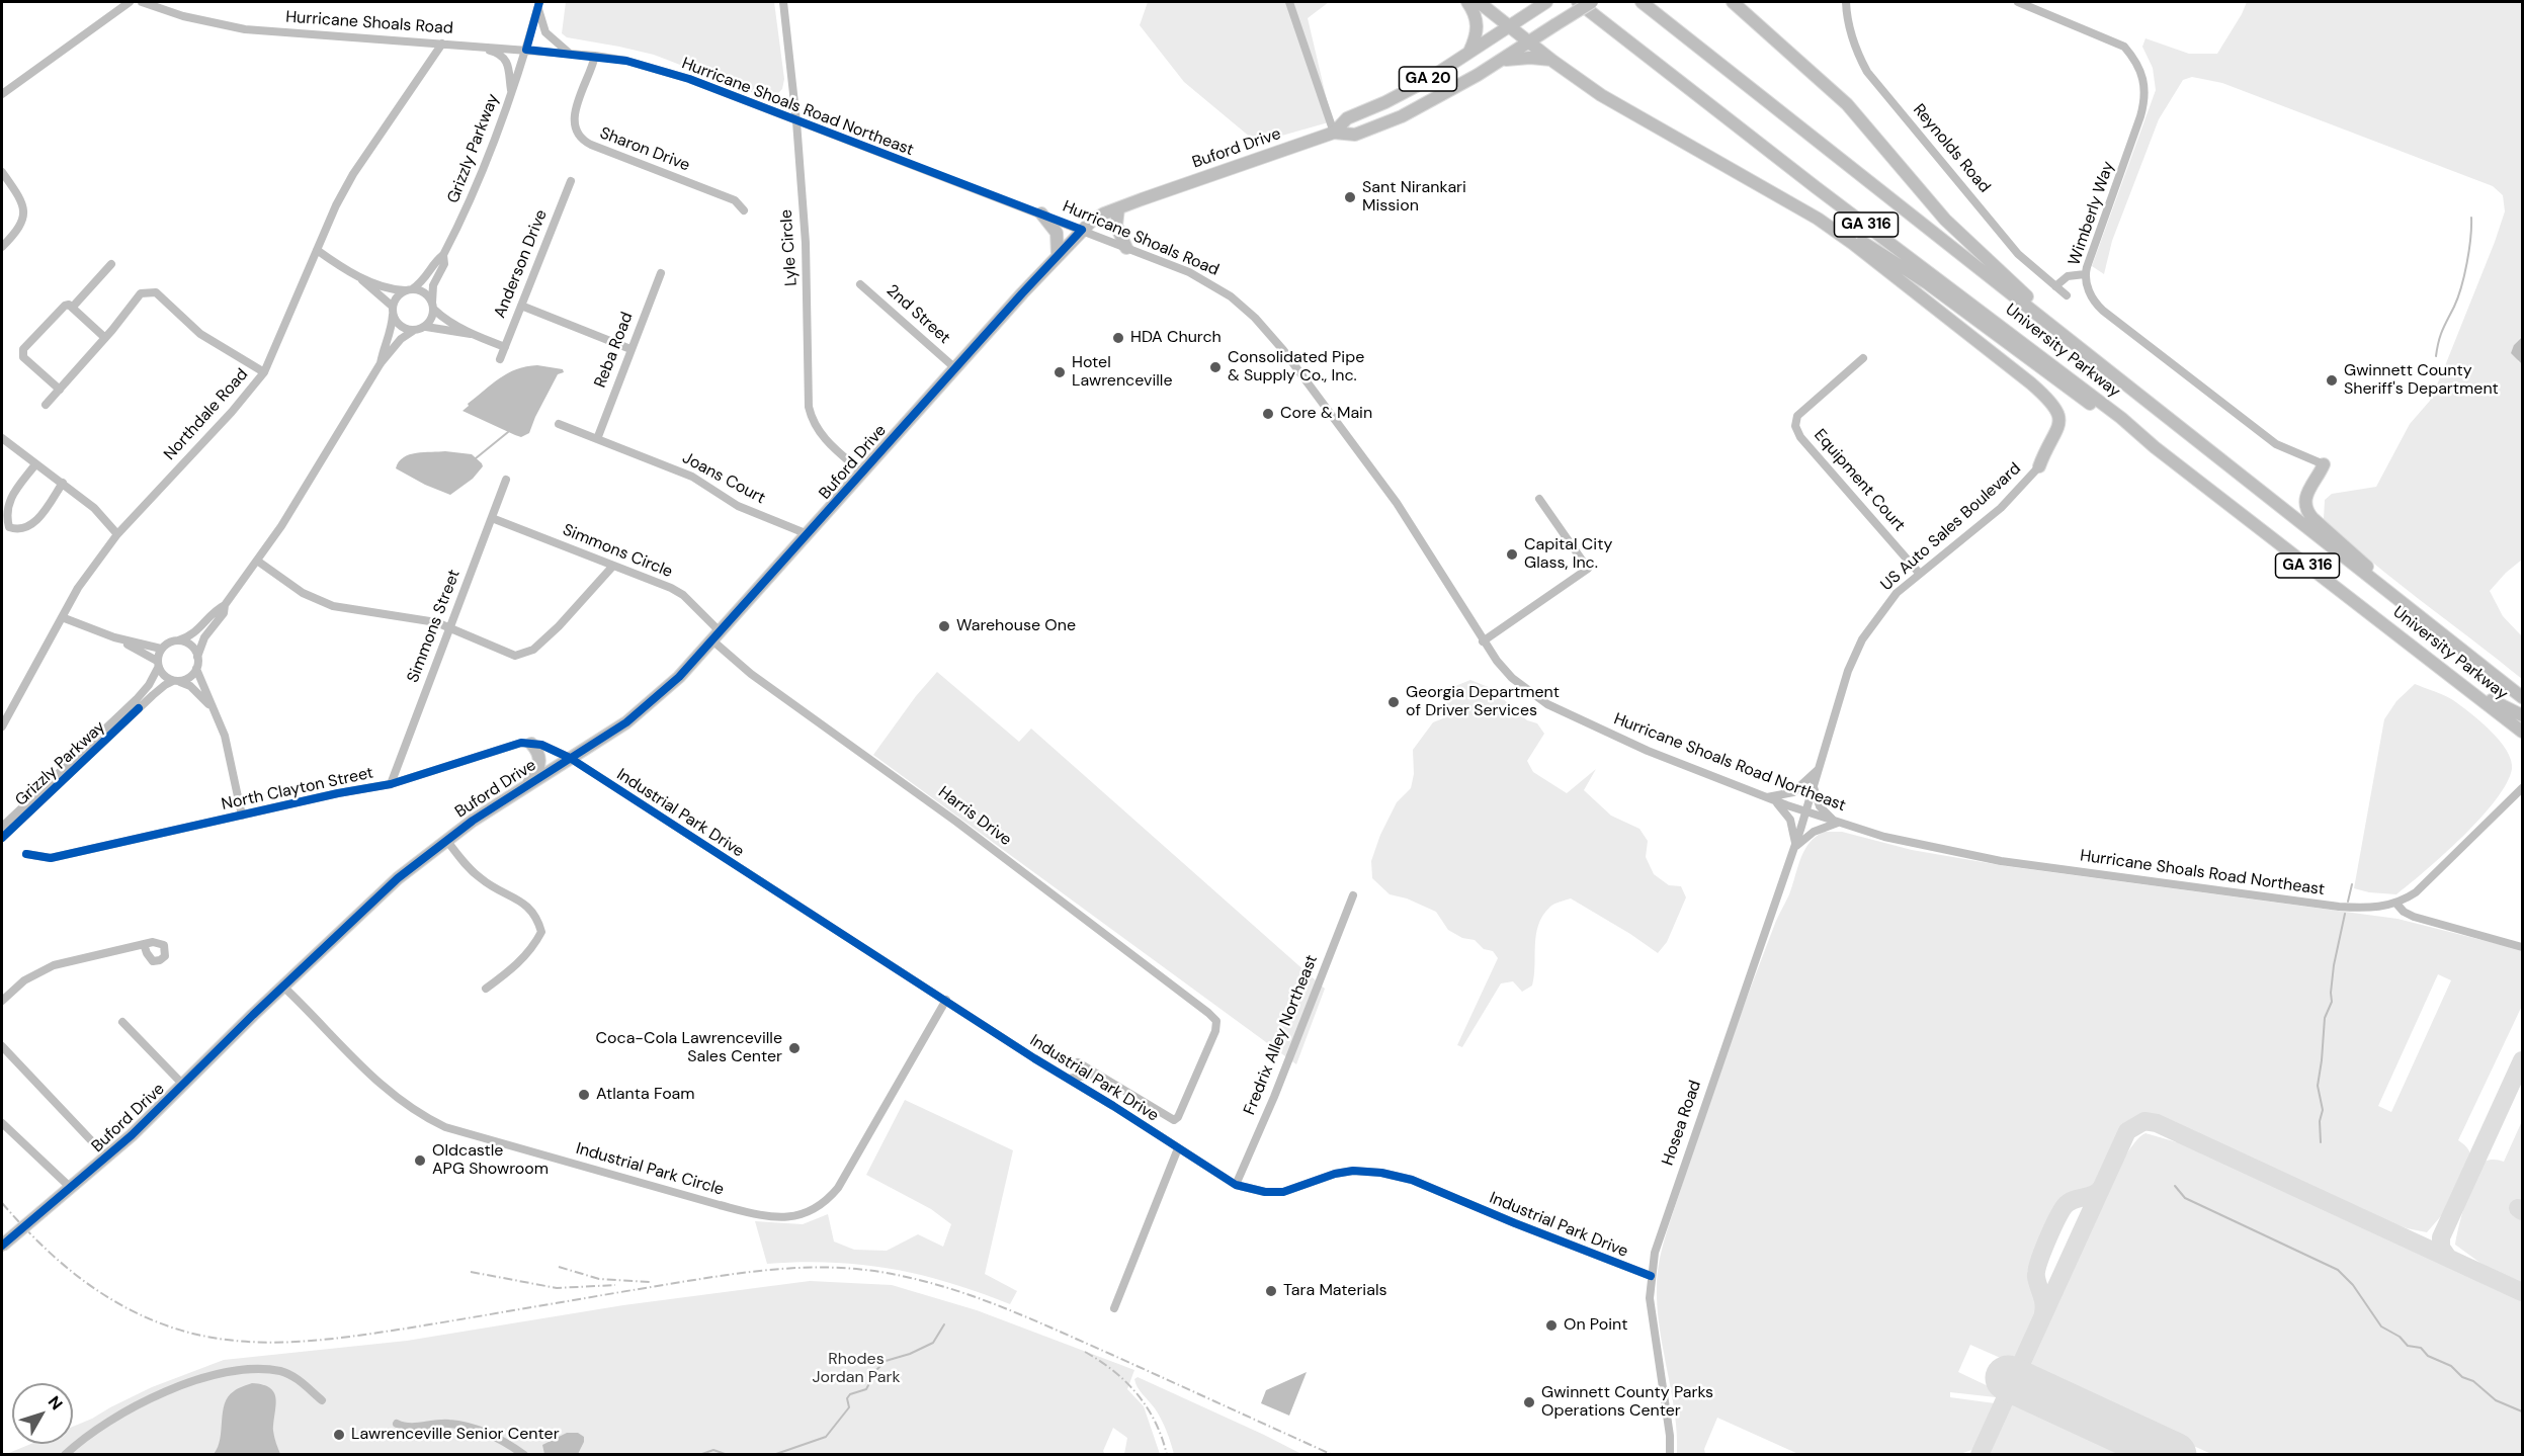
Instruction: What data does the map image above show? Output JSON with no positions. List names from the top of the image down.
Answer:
{
  "streets": {
    "highway": [
      "GA 20",
      "Buford Drive",
      "GA 316",
      "University Parkway"
    ],
    "street": [
      "Hurricane Shoals Road",
      "Hurricane Shoals Road Northeast",
      "Grizzly Parkway",
      "Reynolds Road",
      "Sharon Drive",
      "Wimberly Way",
      "Lyle Circle",
      "Anderson Drive",
      "2nd Street",
      "Reba Road",
      "Northdale Road",
      "Joans Court",
      "Equipment Court",
      "US Auto Sales Boulevard",
      "Simmons Circle",
      "Simmons Street",
      "North Clayton Street",
      "Industrial Park Drive",
      "Harris Drive",
      "Fredrix Alley Northeast",
      "Hosea Road",
      "Industrial Park Circle"
    ]
  },
  "crossings": [
    ["Hurricane Shoals Road", "Hurricane Shoals Road Northeast"],
    ["Hurricane Shoals Road", "Grizzly Parkway"],
    ["Hurricane Shoals Road", "Buford Drive"],
    ["Hurricane Shoals Road", "Northdale Road"],
    ["Hurricane Shoals Road Northeast", "Grizzly Parkway"],
    ["Hurricane Shoals Road Northeast", "Sharon Drive"],
    ["Hurricane Shoals Road Northeast", "Lyle Circle"],
    ["Hurricane Shoals Road Northeast", "US Auto Sales Boulevard"],
    ["Hurricane Shoals Road Northeast", "Hosea Road"],
    ["Buford Drive", "Lyle Circle"],
    ["Buford Drive", "2nd Street"],
    ["Buford Drive", "Joans Court"],
    ["Buford Drive", "Simmons Circle"],
    ["Buford Drive", "North Clayton Street"],
    ["Buford Drive", "Industrial Park Drive"],
    ["Buford Drive", "Harris Drive"],
    ["Buford Drive", "Industrial Park Circle"],
    ["Reba Road", "Joans Court"],
    ["Equipment Court", "US Auto Sales Boulevard"],
    ["US Auto Sales Boulevard", "Hosea Road"],
    ["Simmons Circle", "Simmons Street"],
    ["Simmons Circle", "Harris Drive"],
    ["Simmons Street", "North Clayton Street"],
    ["North Clayton Street", "Industrial Park Drive"],
    ["Industrial Park Drive", "Fredrix Alley Northeast"],
    ["Industrial Park Drive", "Hosea Road"],
    ["Industrial Park Drive", "Industrial Park Circle"]
  ],
  "parks": ["Rhodes Jordan Park"],
  "places": [
    "Sant Nirankari Mission",
    "HDA Church",
    "Consolidated Pipe & Supply Co., Inc.",
    "Hotel Lawrenceville",
    "Gwinnett County Sheriff's Department",
    "Core & Main",
    "Capital City Glass, Inc.",
    "Warehouse One",
    "Georgia Department of Driver Services",
    "Coca-Cola Lawrenceville Sales Center",
    "Atlanta Foam",
    "Oldcastle APG Showroom",
    "Tara Materials",
    "On Point",
    "Gwinnett County Parks Operations Center",
    "Lawrenceville Senior Center"
  ],
  "north": "top right"
}
